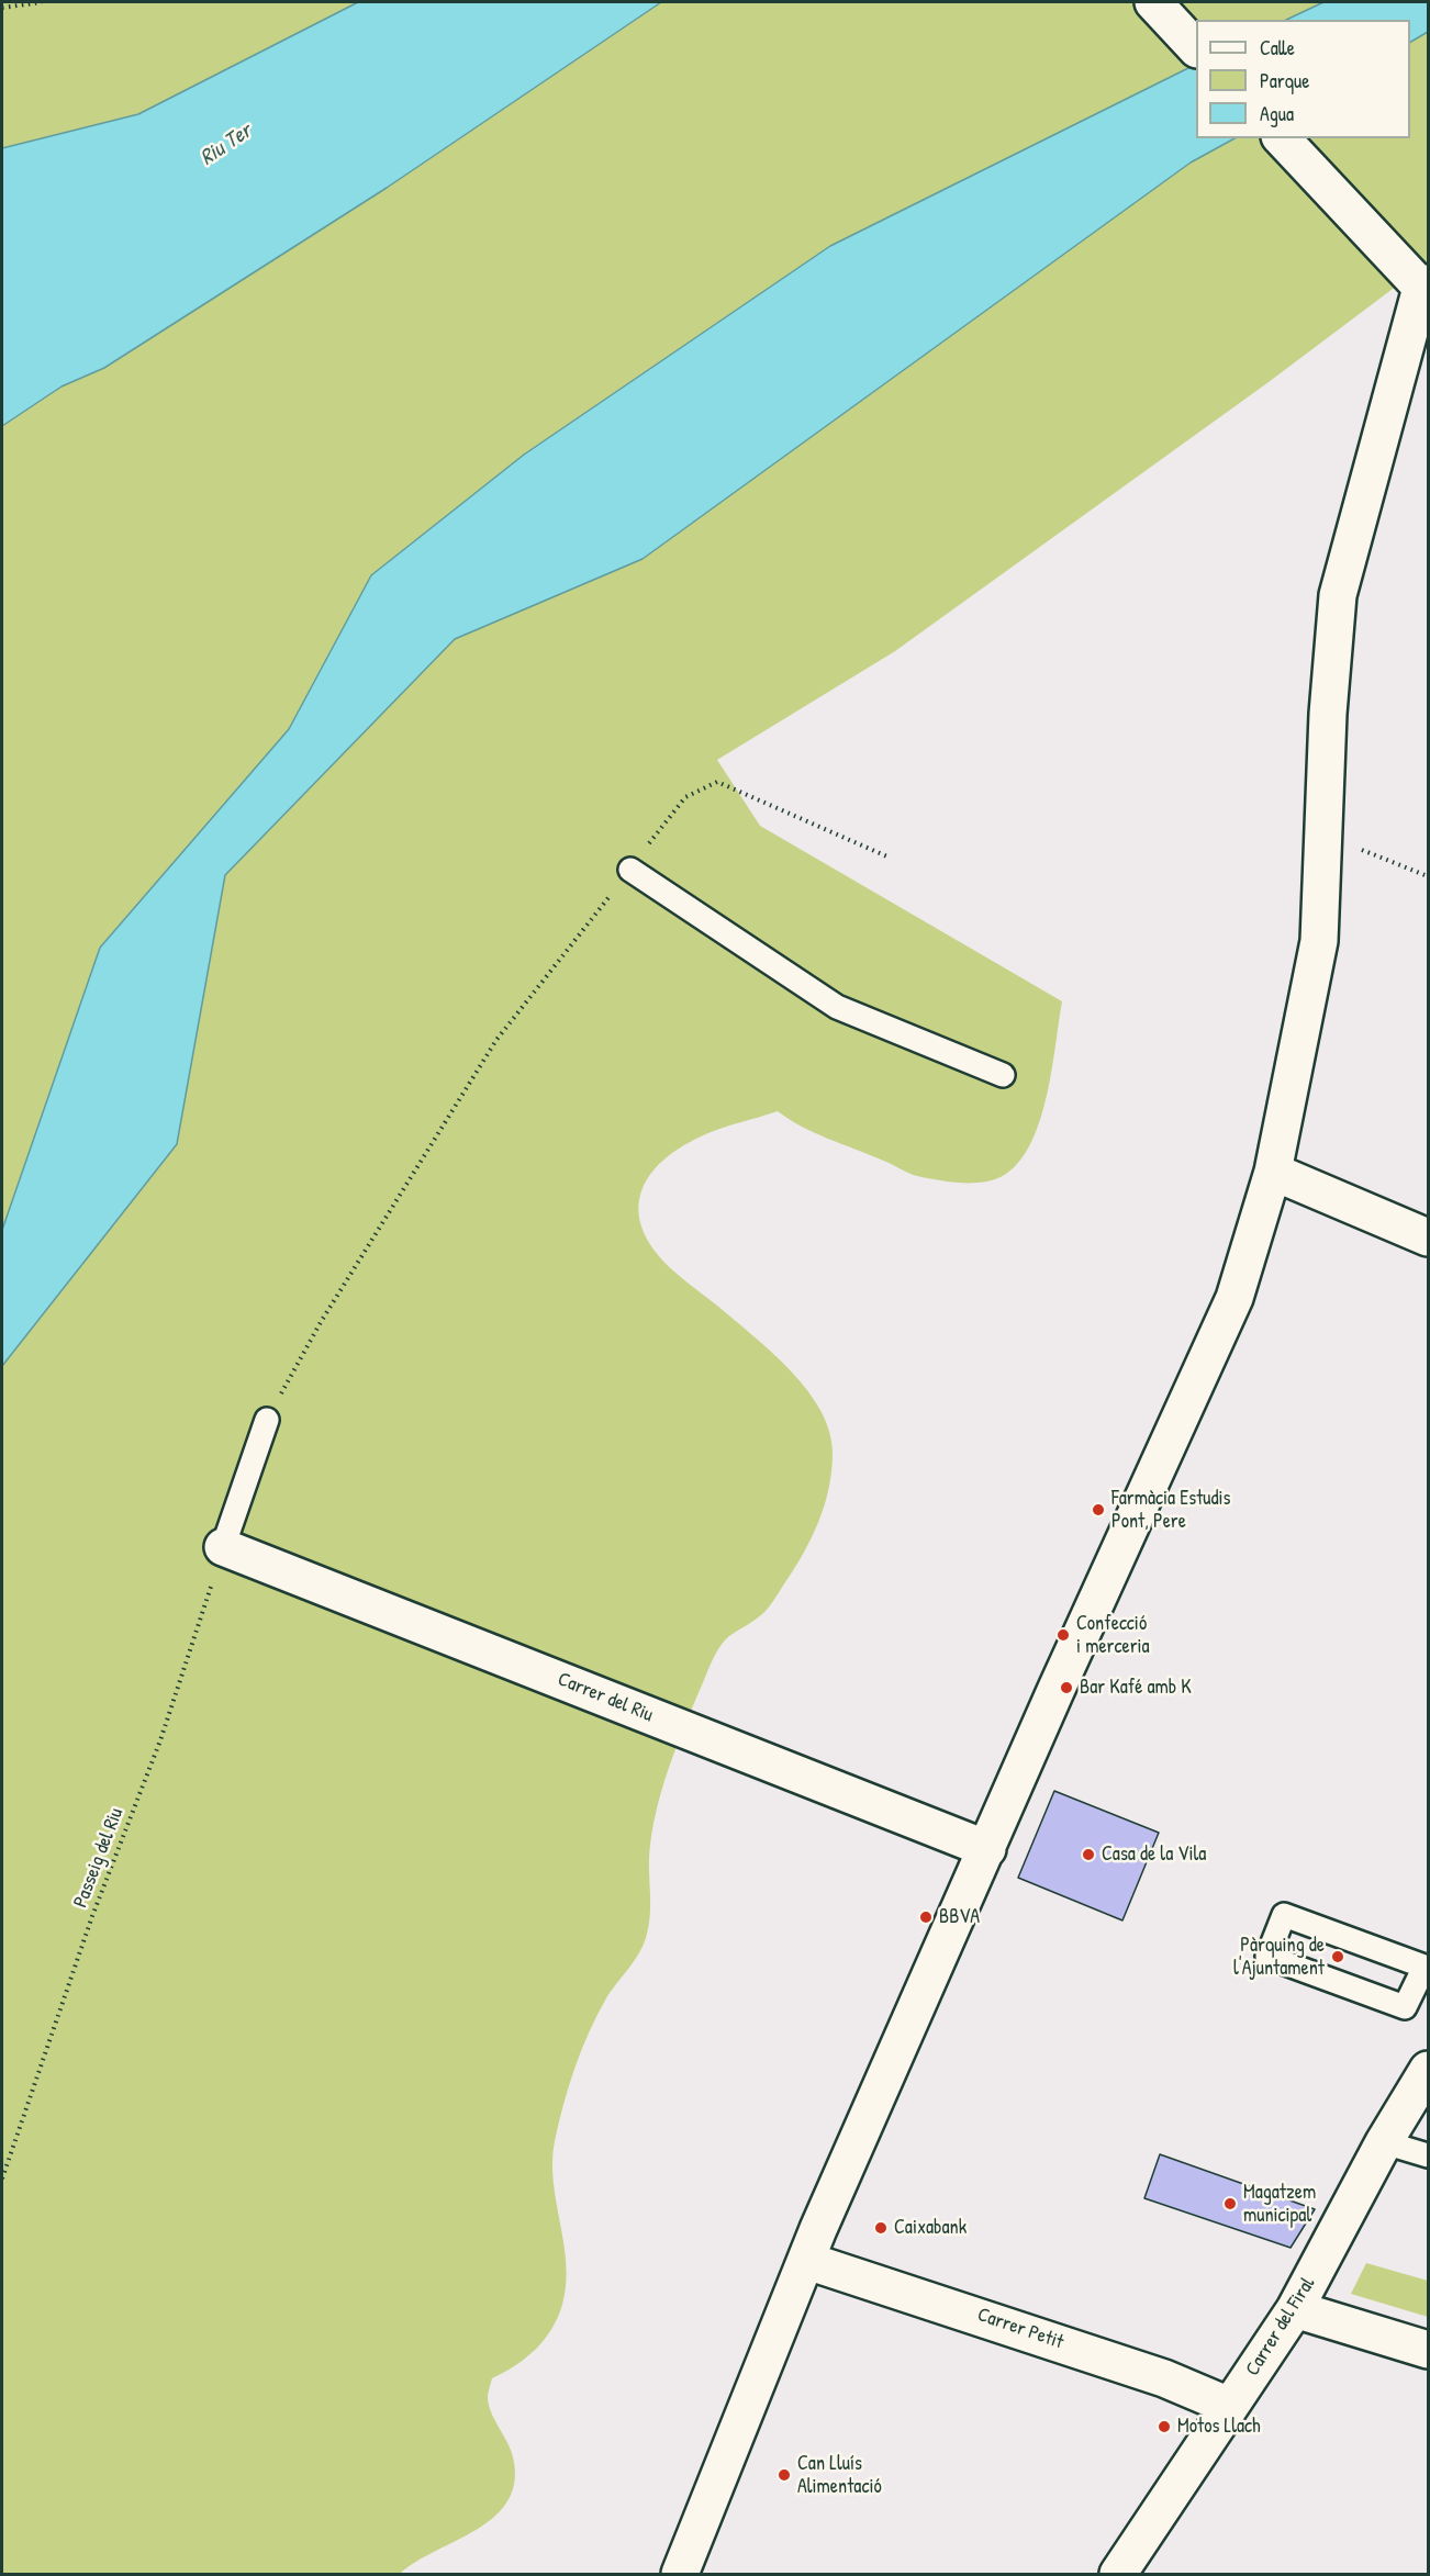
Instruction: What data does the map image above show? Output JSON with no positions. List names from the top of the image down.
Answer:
{
  "streets": {
    "street": ["Carrer del Riu", "Carrer del Firal", "Carrer Petit"],
    "path": ["Passeig del Riu"]
  },
  "crossings": [
    ["Carrer del Riu", "Passeig del Riu"],
    ["Carrer del Firal", "Carrer Petit"]
  ],
  "water": ["Riu Ter"],
  "places": [
    "Farmàcia Estudis Pont, Pere",
    "Confecció i merceria",
    "Bar Kafé amb K",
    "Casa de la Vila",
    "BBVA",
    "Pàrquing de l'Ajuntament",
    "Magatzem municipal",
    "Caixabank",
    "Motos Llach",
    "Can Lluís Alimentació"
  ],
  "legend": ["Calle", "Parque", "Agua"]
}
